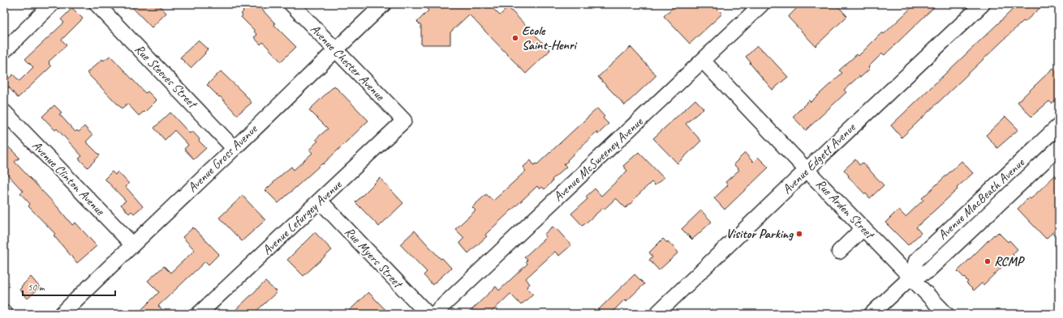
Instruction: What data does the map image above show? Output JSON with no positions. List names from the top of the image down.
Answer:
{
  "streets": {
    "street": [
      "Avenue Chester Avenue",
      "Rue Steeves Street",
      "Avenue Gross Avenue",
      "Avenue Edgett Avenue",
      "Avenue McSweeney Avenue",
      "Avenue Clinton Avenue",
      "Avenue MacBeath Avenue",
      "Rue Arden Street",
      "Avenue Lefurgey Avenue",
      "Rue Myers Street"
    ]
  },
  "crossings": [
    ["Avenue Chester Avenue", "Avenue Gross Avenue"],
    ["Avenue Chester Avenue", "Avenue Lefurgey Avenue"],
    ["Rue Steeves Street", "Avenue Gross Avenue"],
    ["Avenue Gross Avenue", "Avenue Clinton Avenue"],
    ["Avenue Edgett Avenue", "Rue Arden Street"],
    ["Avenue McSweeney Avenue", "Rue Arden Street"],
    ["Avenue MacBeath Avenue", "Rue Arden Street"],
    ["Avenue Lefurgey Avenue", "Rue Myers Street"]
  ],
  "places": ["Ecole Saint-Henri", "Visitor Parking", "RCMP"],
  "scale_bar": "50 m"
}
